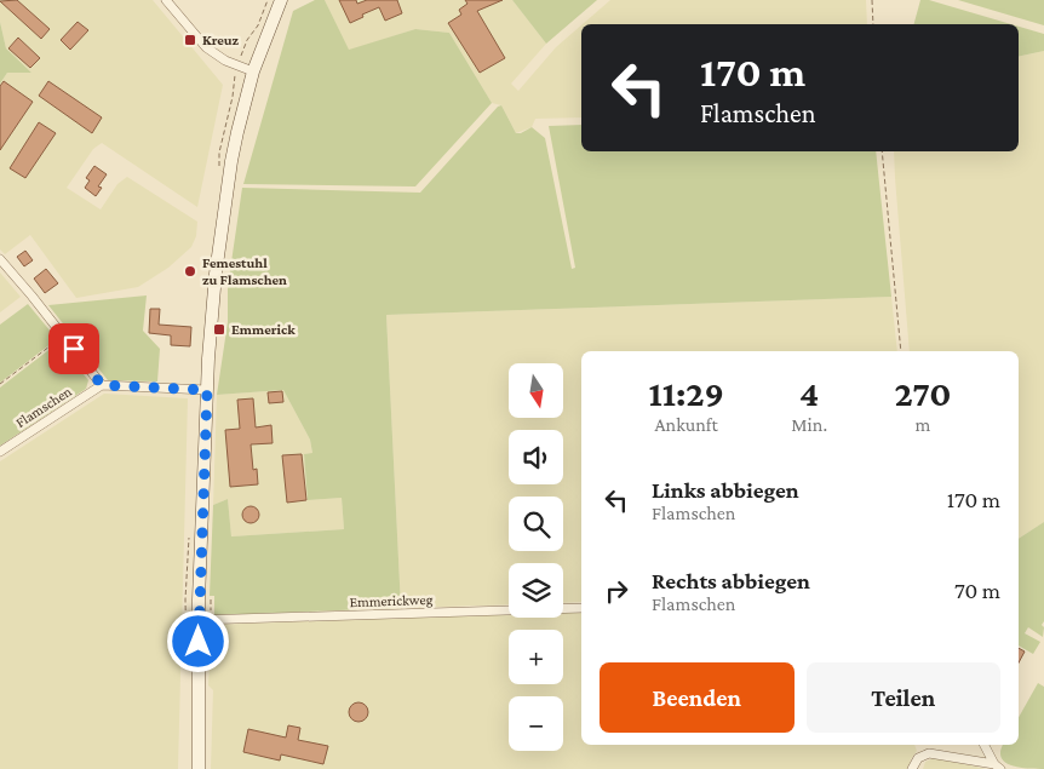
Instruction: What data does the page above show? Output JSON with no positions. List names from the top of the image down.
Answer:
{
  "streets": {
    "street": ["Flamschen", "Emmerickweg"]
  },
  "places": {
    "transit": ["Kreuz", "Emmerick"],
    "other": ["Femestuhl zu Flamschen"]
  },
  "north": "bottom",
  "page": {
    "turn": ["170 m", "Flamschen"],
    "eta": [
      "11:29",
      "Ankunft",
      "4",
      "Min.",
      "270",
      "m"
    ],
    "map_buttons": ["+", "−"],
    "list": [
      {
        "name": "Links abbiegen",
        "note": "Flamschen",
        "value": "170 m"
      },
      {
        "name": "Rechts abbiegen",
        "note": "Flamschen",
        "value": "70 m"
      }
    ],
    "buttons": ["Beenden", "Teilen"]
  }
}
